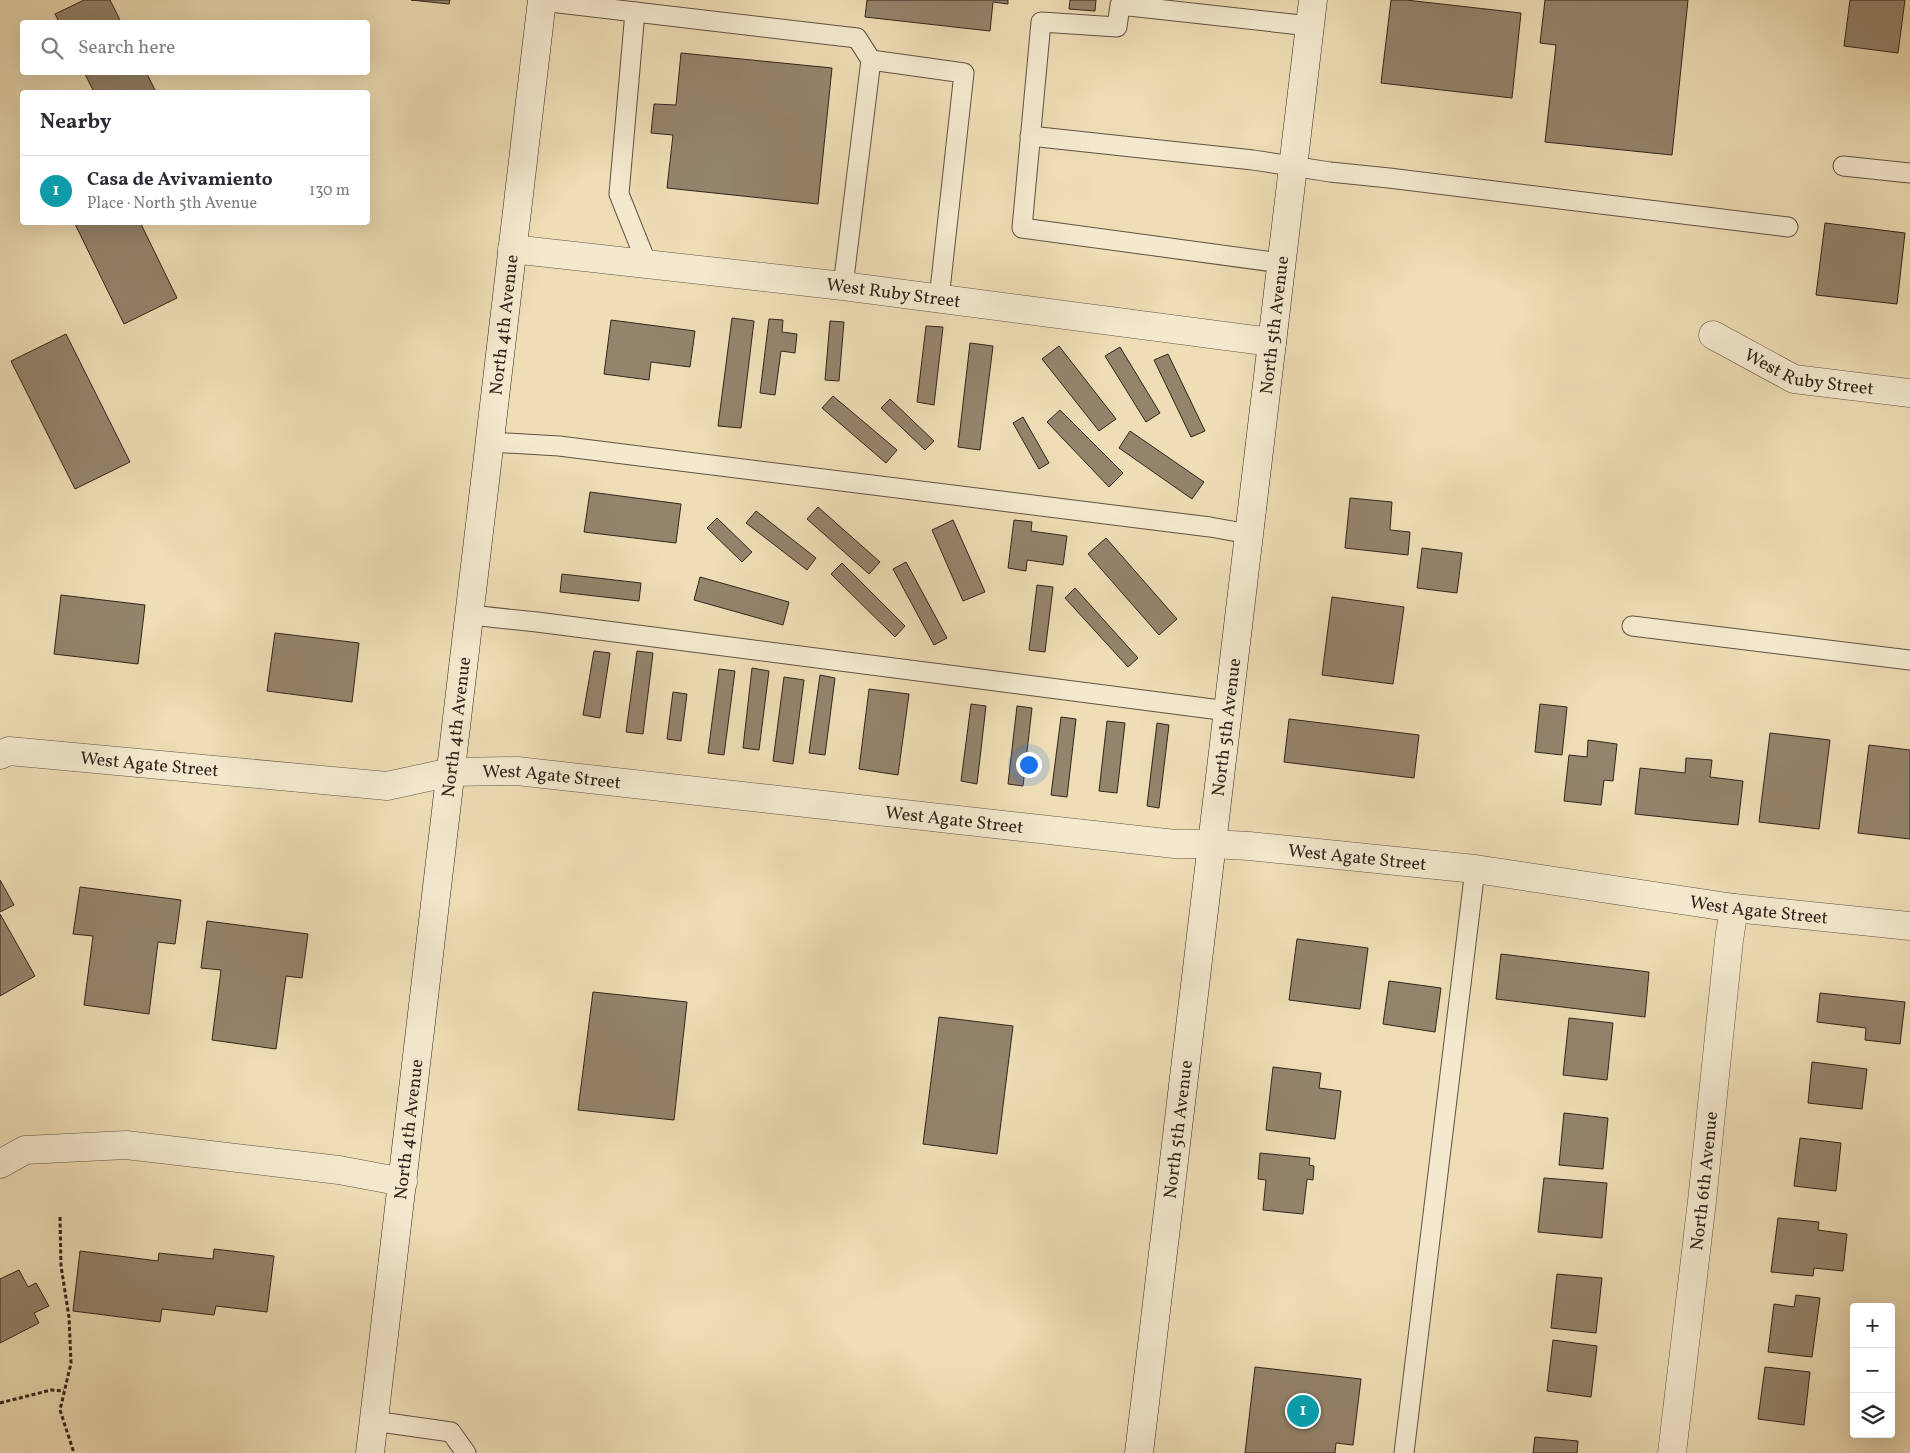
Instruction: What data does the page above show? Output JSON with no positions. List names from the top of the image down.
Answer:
{
  "streets": {
    "street": [
      "West Ruby Street",
      "North 4th Avenue",
      "North 5th Avenue",
      "West Agate Street",
      "North 6th Avenue"
    ]
  },
  "crossings": [
    ["West Ruby Street", "North 4th Avenue"],
    ["West Ruby Street", "North 5th Avenue"],
    ["North 4th Avenue", "West Agate Street"],
    ["North 5th Avenue", "West Agate Street"],
    ["West Agate Street", "North 6th Avenue"]
  ],
  "page": {
    "search": "Search here",
    "heading": "Nearby",
    "list": [
      {
        "mark": "1",
        "name": "Casa de Avivamiento",
        "note": "Place · North 5th Avenue",
        "value": "130 m"
      }
    ],
    "map_buttons": ["+", "−"],
    "pins": "1"
  }
}
